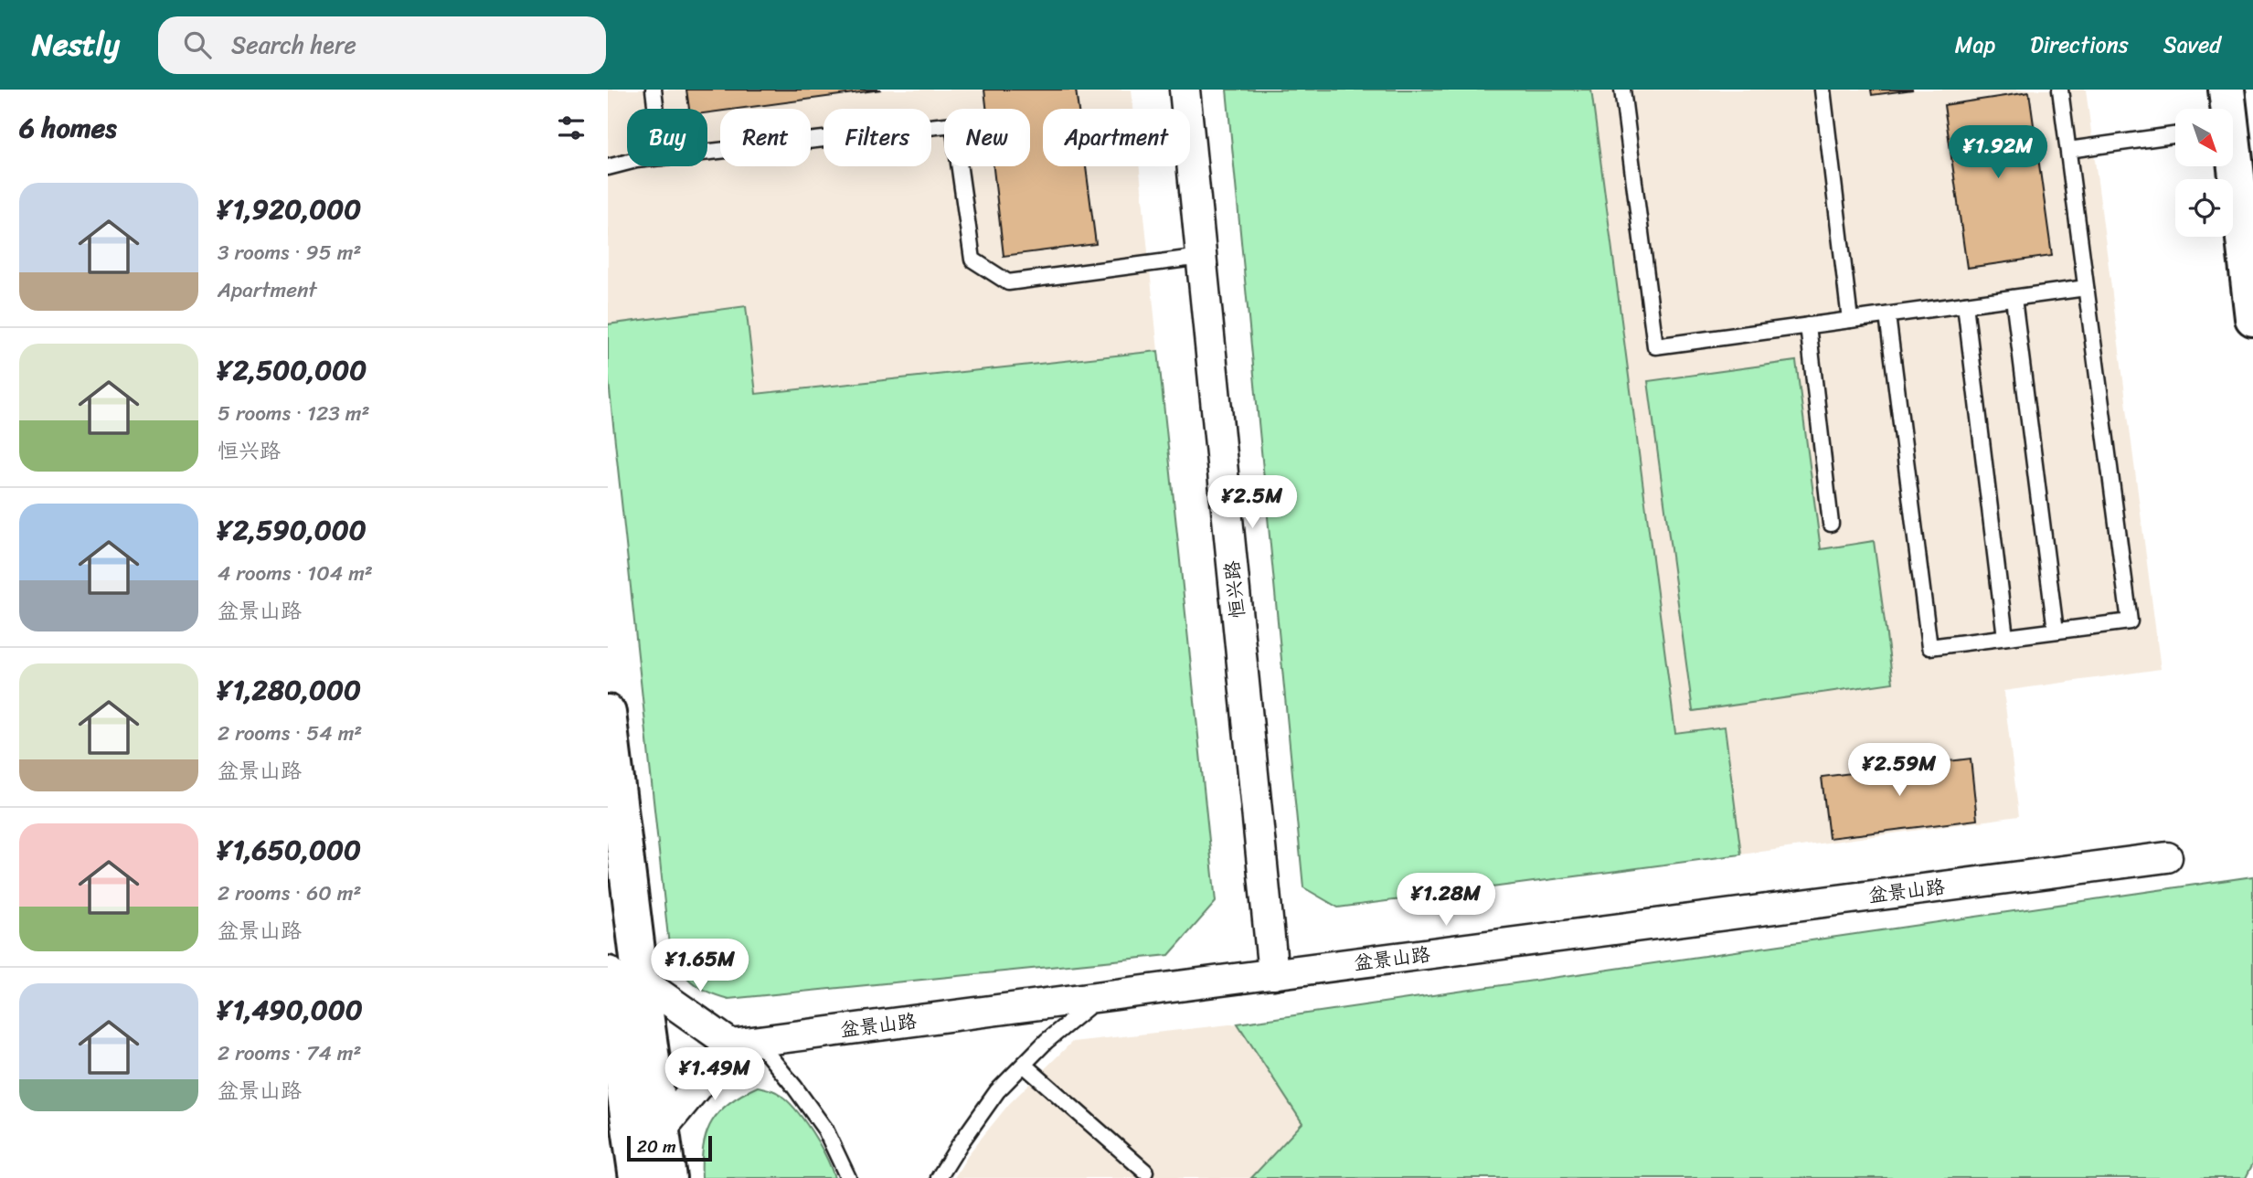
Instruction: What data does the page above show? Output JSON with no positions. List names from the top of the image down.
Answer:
{
  "streets": {
    "street": ["恒兴路", "盆景山路"]
  },
  "crossings": [
    ["恒兴路", "盆景山路"]
  ],
  "scale_bar": "20 m",
  "north": "bottom right",
  "page": {
    "header": "Nestly",
    "search": "Search here",
    "nav": ["Map", "Directions", "Saved"],
    "heading": "6 homes",
    "chip": [
      "Buy",
      "Rent",
      "Filters",
      "New",
      "Apartment"
    ],
    "price": [
      "¥1.92M",
      "¥2.5M",
      "¥2.59M",
      "¥1.28M",
      "¥1.65M",
      "¥1.49M"
    ],
    "list": [
      {
        "name": "¥1,920,000",
        "note": "3 rooms · 95 m² · Apartment"
      },
      {
        "name": "¥2,500,000",
        "note": "5 rooms · 123 m² · 恒兴路"
      },
      {
        "name": "¥2,590,000",
        "note": "4 rooms · 104 m² · 盆景山路"
      },
      {
        "name": "¥1,280,000",
        "note": "2 rooms · 54 m² · 盆景山路"
      },
      {
        "name": "¥1,650,000",
        "note": "2 rooms · 60 m² · 盆景山路"
      },
      {
        "name": "¥1,490,000",
        "note": "2 rooms · 74 m² · 盆景山路"
      }
    ],
    "scale": "20 m"
  }
}
